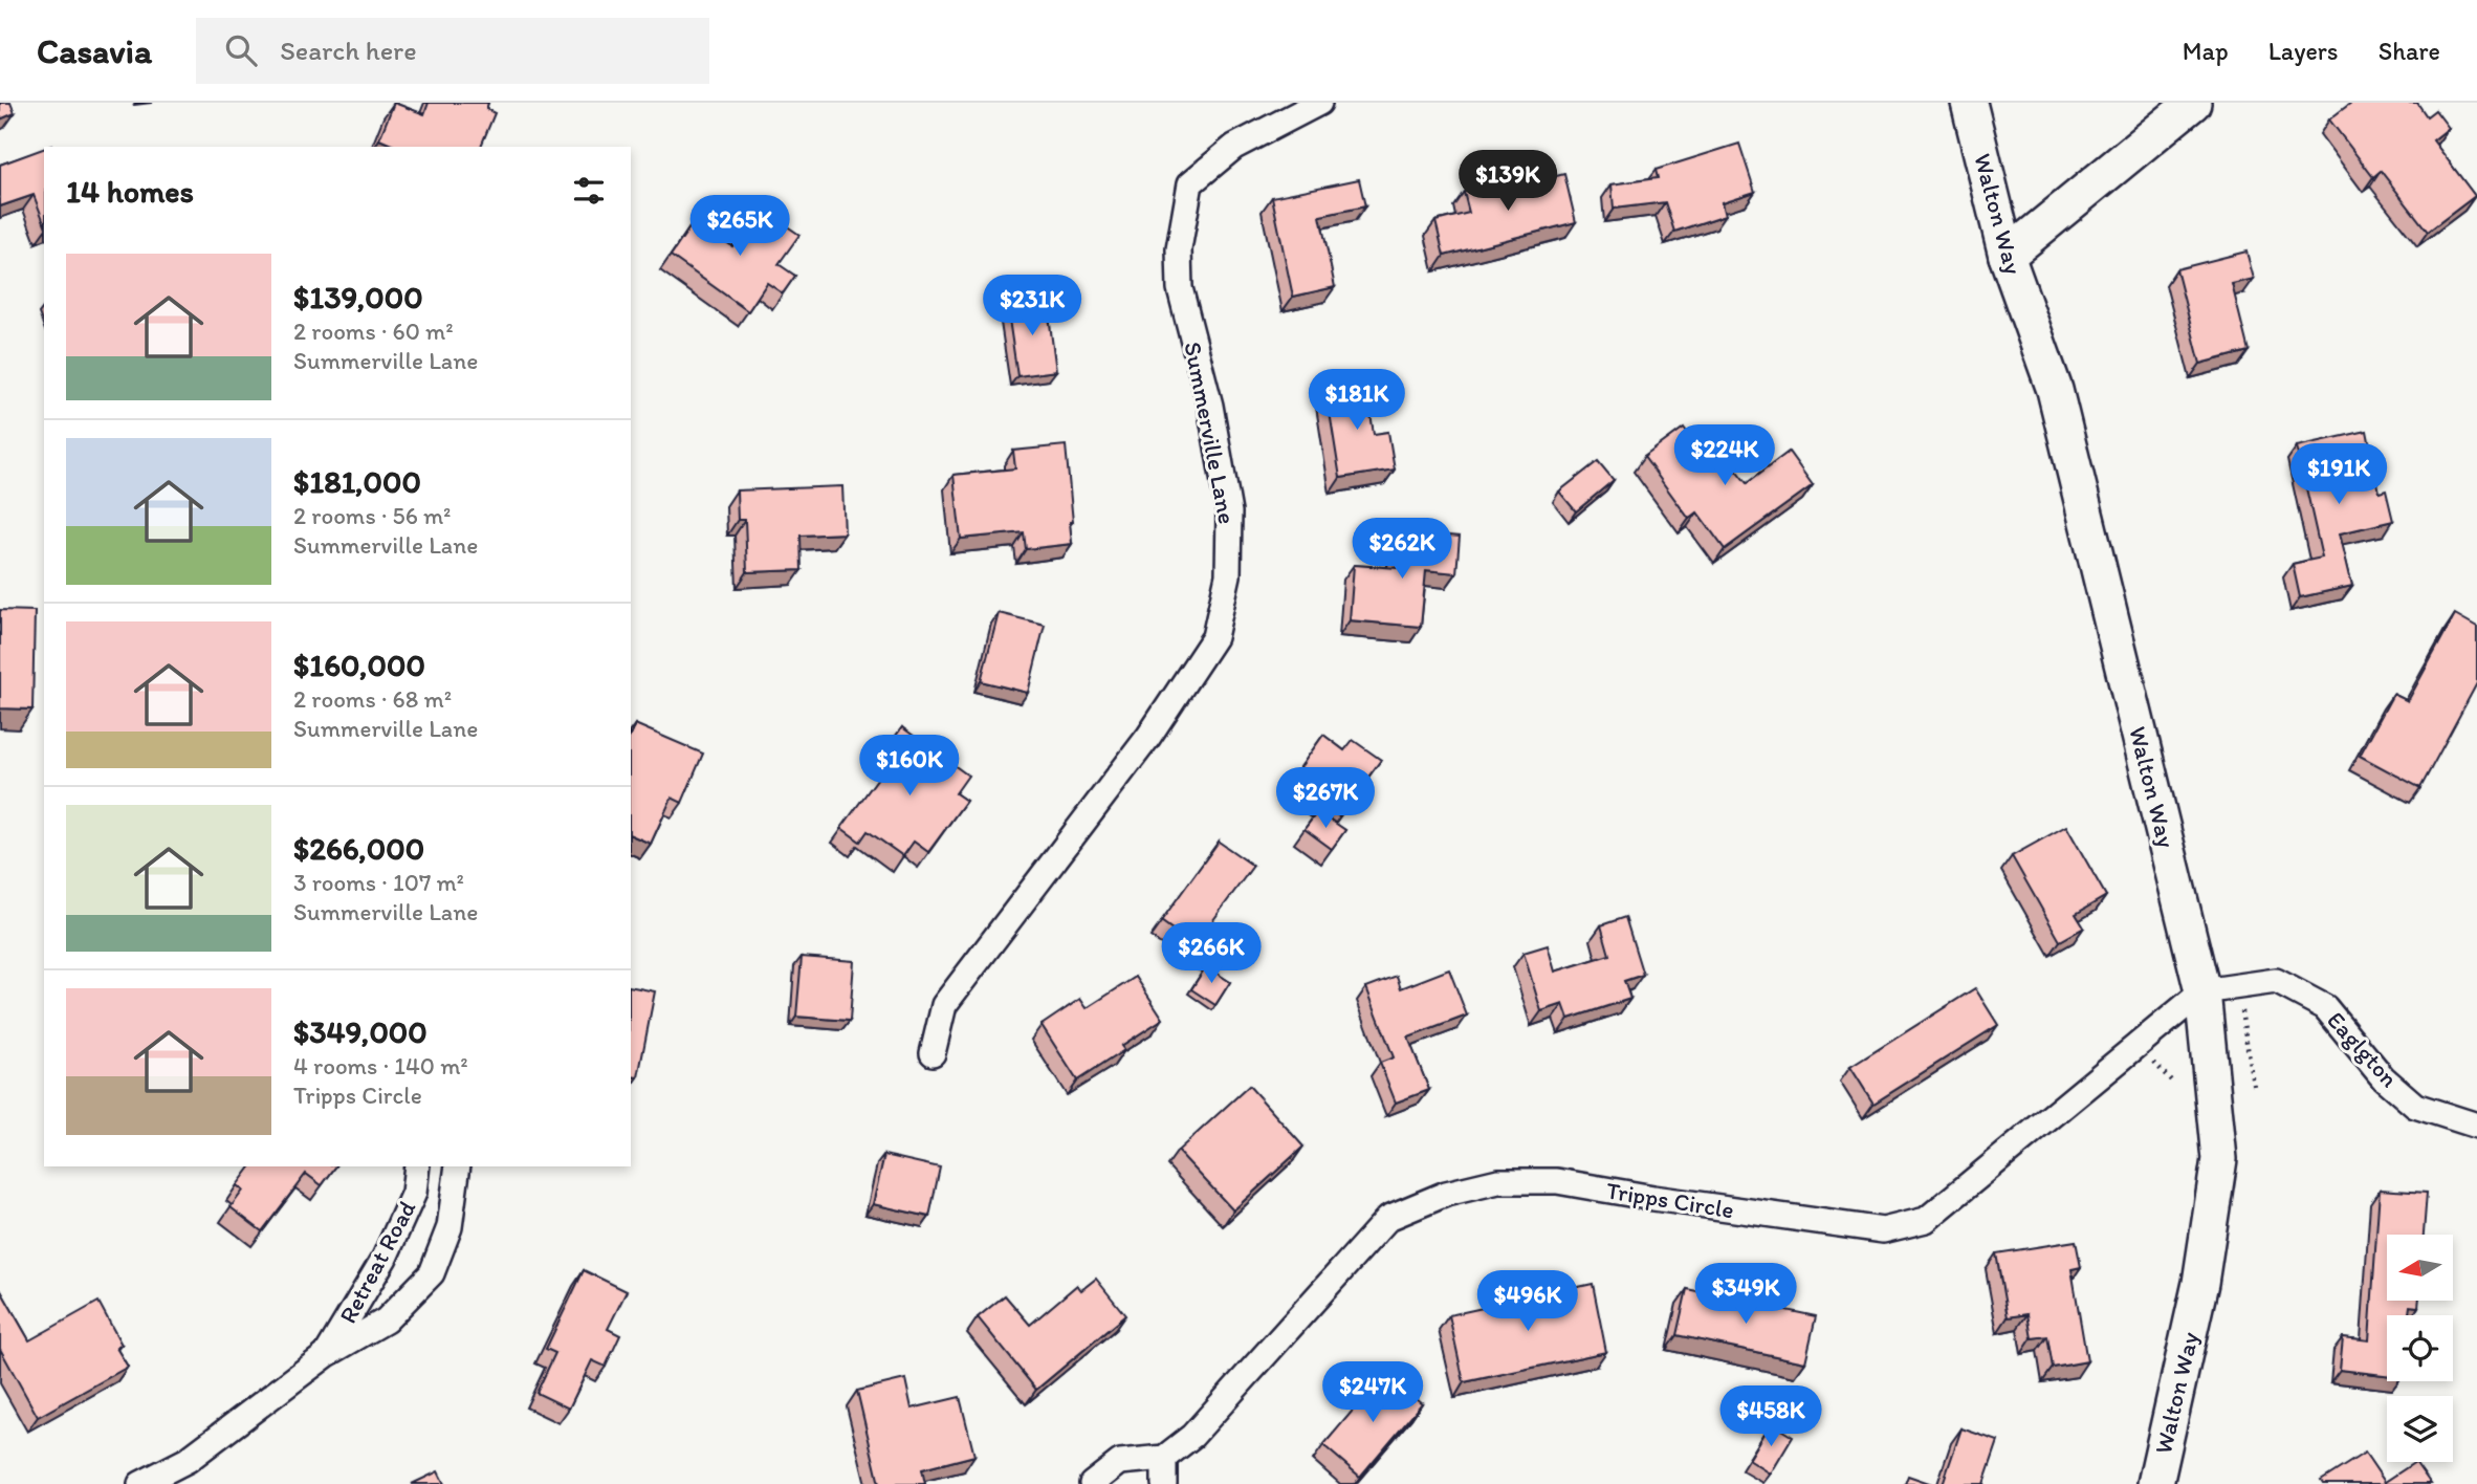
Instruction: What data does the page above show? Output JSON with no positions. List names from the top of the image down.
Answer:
{
  "streets": {
    "main road": ["Walton Way"],
    "street": [
      "Summerville Lane",
      "Eaglgton",
      "Tripps Circle",
      "Retreat Road"
    ]
  },
  "crossings": [
    ["Walton Way", "Eaglgton"],
    ["Walton Way", "Tripps Circle"],
    ["Eaglgton", "Tripps Circle"]
  ],
  "north": "left",
  "page": {
    "header": "Casavia",
    "search": "Search here",
    "nav": ["Map", "Layers", "Share"],
    "heading": "14 homes",
    "price": [
      "$139K",
      "$265K",
      "$231K",
      "$181K",
      "$224K",
      "$191K",
      "$262K",
      "$160K",
      "$267K",
      "$266K",
      "$349K",
      "$496K",
      "$247K",
      "$458K"
    ],
    "list": [
      {
        "name": "$139,000",
        "note": "2 rooms · 60 m² · Summerville Lane"
      },
      {
        "name": "$181,000",
        "note": "2 rooms · 56 m² · Summerville Lane"
      },
      {
        "name": "$160,000",
        "note": "2 rooms · 68 m² · Summerville Lane"
      },
      {
        "name": "$266,000",
        "note": "3 rooms · 107 m² · Summerville Lane"
      },
      {
        "name": "$349,000",
        "note": "4 rooms · 140 m² · Tripps Circle"
      }
    ]
  }
}
